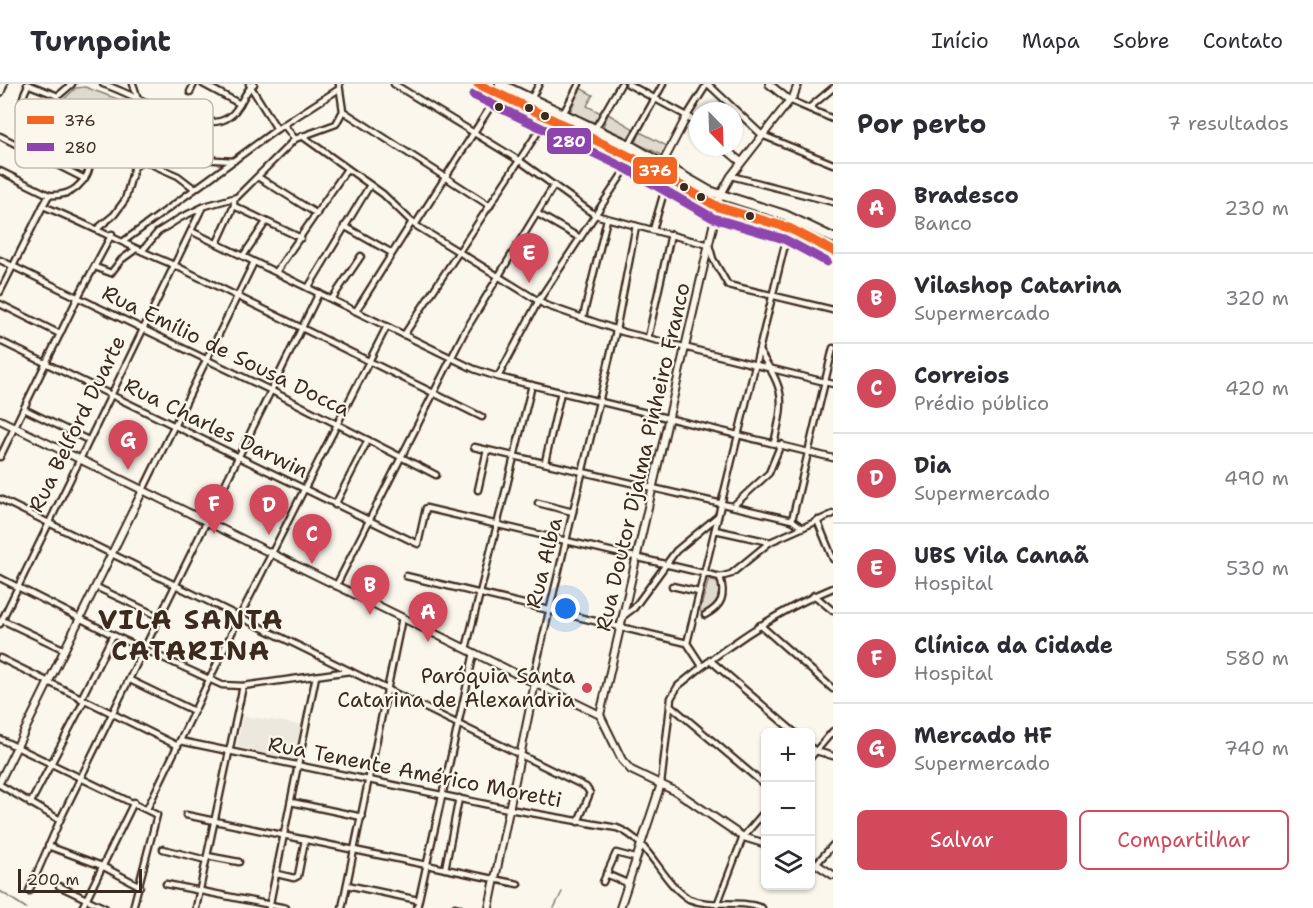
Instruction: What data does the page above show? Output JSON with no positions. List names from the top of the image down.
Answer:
{
  "streets": {
    "street": [
      "Rua Emílio de Sousa Docca",
      "Rua Belford Duarte",
      "Rua Charles Darwin",
      "Rua Doutor Djalma Pinheiro Franco",
      "Rua Alba",
      "Rua Tenente Américo Moretti"
    ]
  },
  "crossings": [
    ["Rua Emílio de Sousa Docca", "Rua Belford Duarte"],
    ["Rua Belford Duarte", "Rua Charles Darwin"],
    ["Rua Alba", "Rua Tenente Américo Moretti"]
  ],
  "districts": ["VILA SANTA CATARINA"],
  "places": ["Paróquia Santa Catarina de Alexandria"],
  "lines": ["transit line 376", "transit line 280"],
  "legend": ["376", "280"],
  "scale_bar": "200 m",
  "north": "bottom right",
  "page": {
    "header": "Turnpoint",
    "nav": [
      "Início",
      "Mapa",
      "Sobre",
      "Contato"
    ],
    "heading": ["Por perto", "7 resultados"],
    "list": [
      {
        "mark": "A",
        "name": "Bradesco",
        "note": "Banco",
        "value": "230 m"
      },
      {
        "mark": "B",
        "name": "Vilashop Catarina",
        "note": "Supermercado",
        "value": "320 m"
      },
      {
        "mark": "C",
        "name": "Correios",
        "note": "Prédio público",
        "value": "420 m"
      },
      {
        "mark": "D",
        "name": "Dia",
        "note": "Supermercado",
        "value": "490 m"
      },
      {
        "mark": "E",
        "name": "UBS Vila Canaã",
        "note": "Hospital",
        "value": "530 m"
      },
      {
        "mark": "F",
        "name": "Clínica da Cidade",
        "note": "Hospital",
        "value": "580 m"
      },
      {
        "mark": "G",
        "name": "Mercado HF",
        "note": "Supermercado",
        "value": "740 m"
      }
    ],
    "pins": [
      "E",
      "G",
      "F",
      "D",
      "C",
      "B",
      "A"
    ],
    "map_buttons": ["+", "−"],
    "buttons": ["Salvar", "Compartilhar"],
    "scale": "200 m"
  }
}
